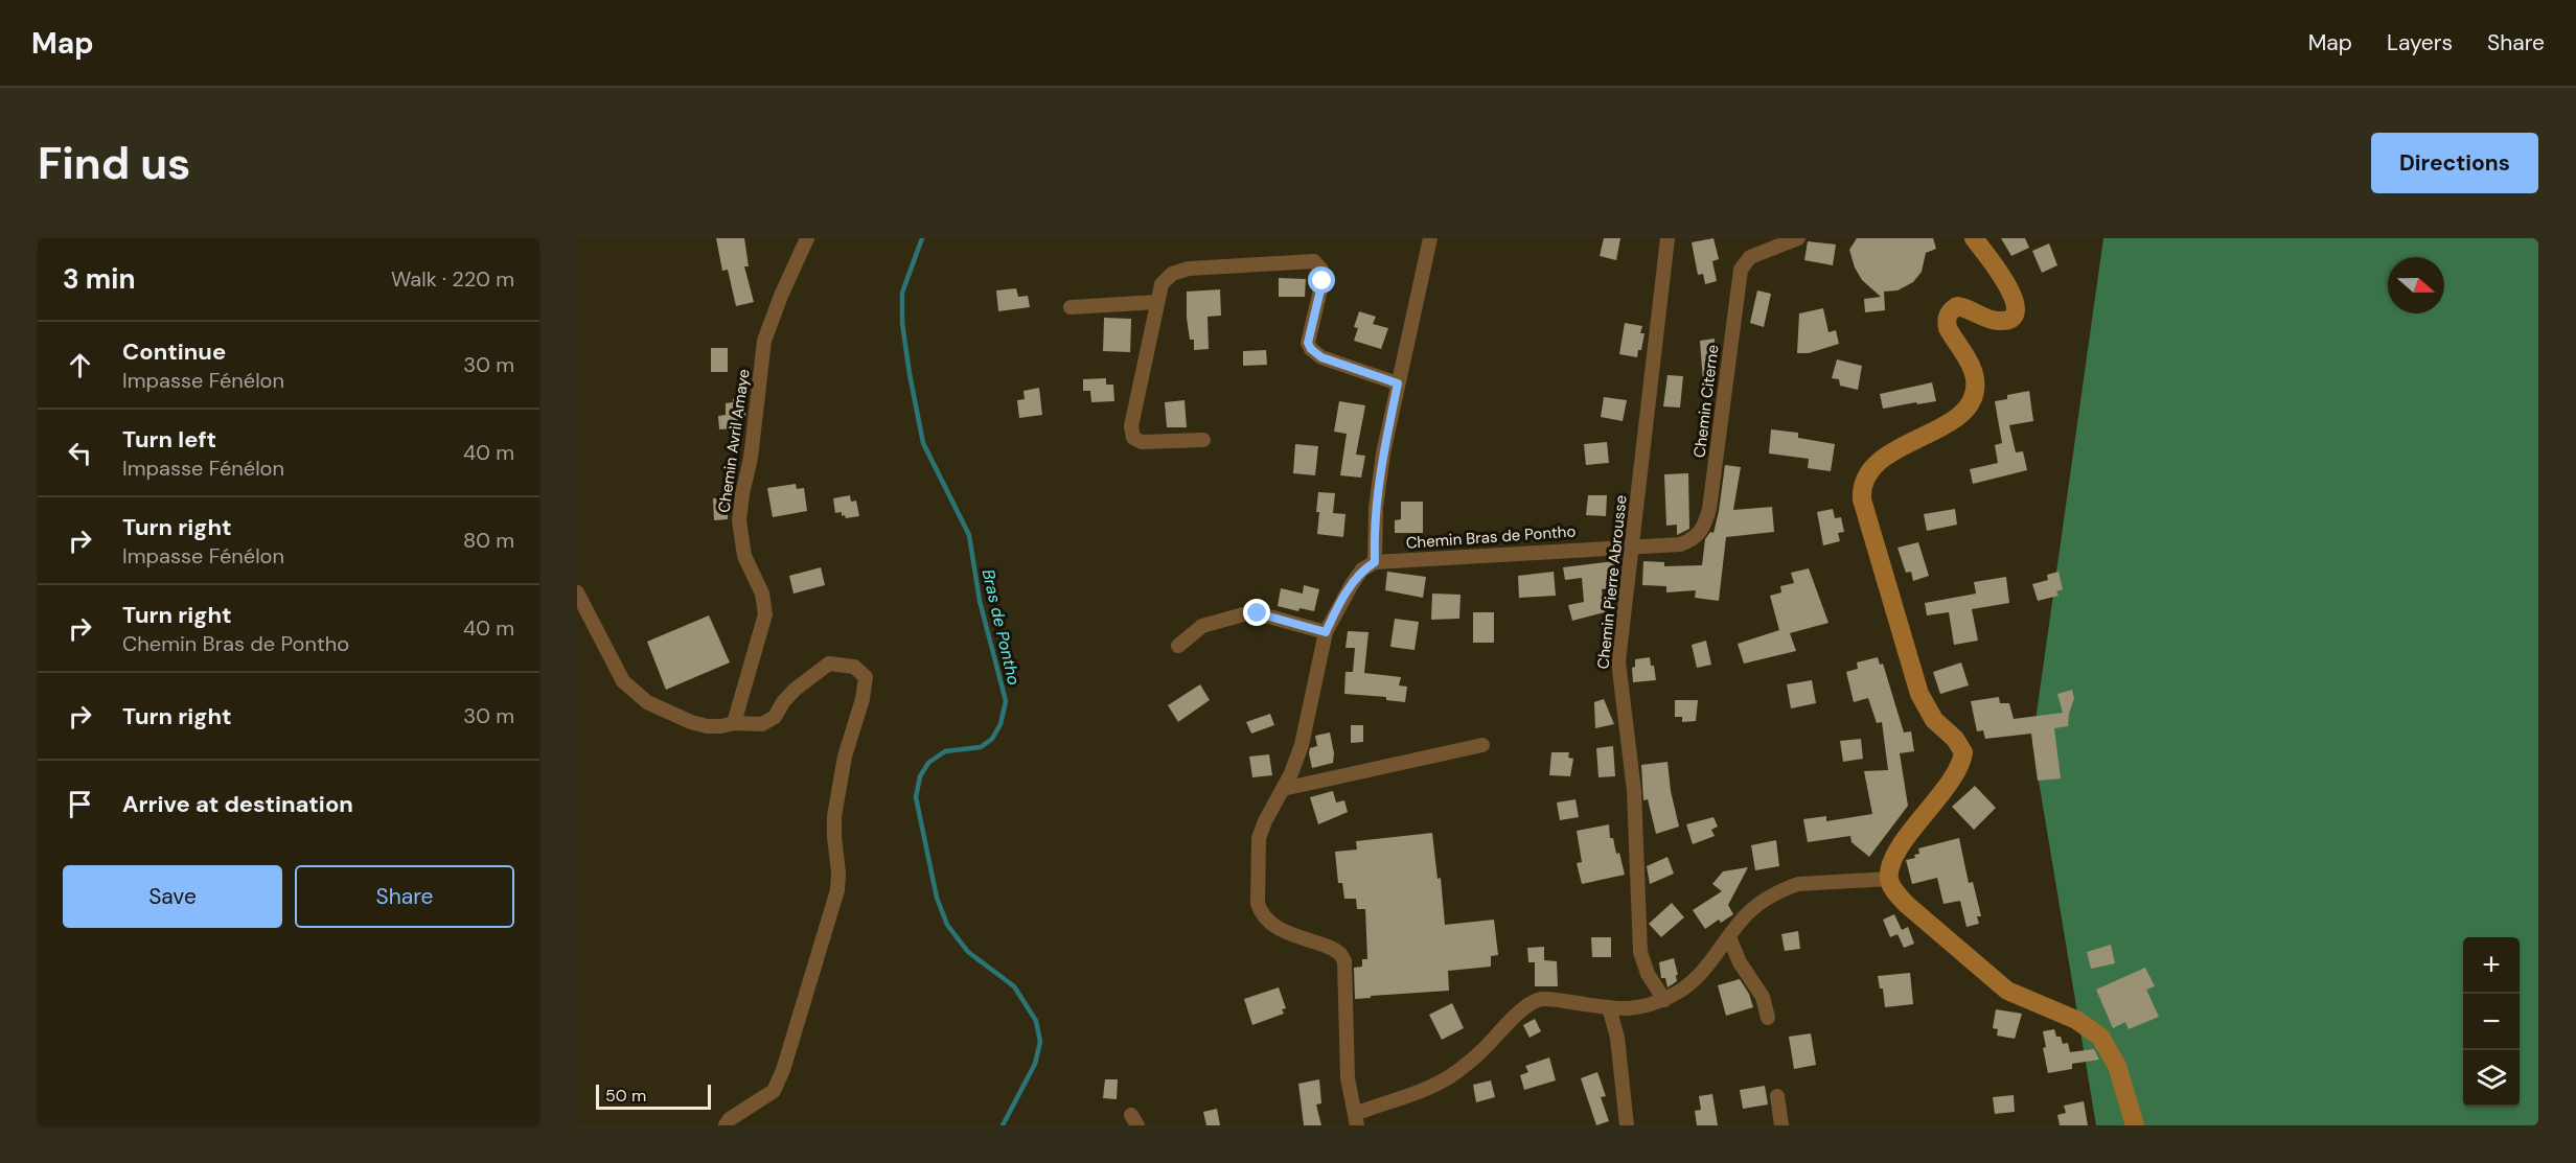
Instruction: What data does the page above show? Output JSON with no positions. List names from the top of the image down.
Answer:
{
  "streets": {
    "street": [
      "Chemin Citerne",
      "Chemin Avril Amaye",
      "Chemin Bras de Pontho",
      "Chemin Pierre Abrousse"
    ]
  },
  "crossings": [
    ["Chemin Citerne", "Chemin Bras de Pontho"],
    ["Chemin Citerne", "Chemin Pierre Abrousse"],
    ["Chemin Bras de Pontho", "Chemin Pierre Abrousse"]
  ],
  "water": ["Bras de Pontho"],
  "scale_bar": "50 m",
  "north": "right",
  "page": {
    "header": "Map",
    "nav": ["Map", "Layers", "Share"],
    "buttons": [
      "Directions",
      ["Save", "Share"]
    ],
    "title": "Find us",
    "heading": ["3 min", "Walk · 220 m"],
    "list": [
      ["Continue", "Impasse Fénélon", "30 m"],
      ["Turn left", "Impasse Fénélon", "40 m"],
      ["Turn right", "Impasse Fénélon", "80 m"],
      ["Turn right", "Chemin Bras de Pontho", "40 m"],
      ["Turn right", "30 m"],
      "Arrive at destination"
    ],
    "map_buttons": ["+", "−"],
    "scale": "50 m"
  }
}
